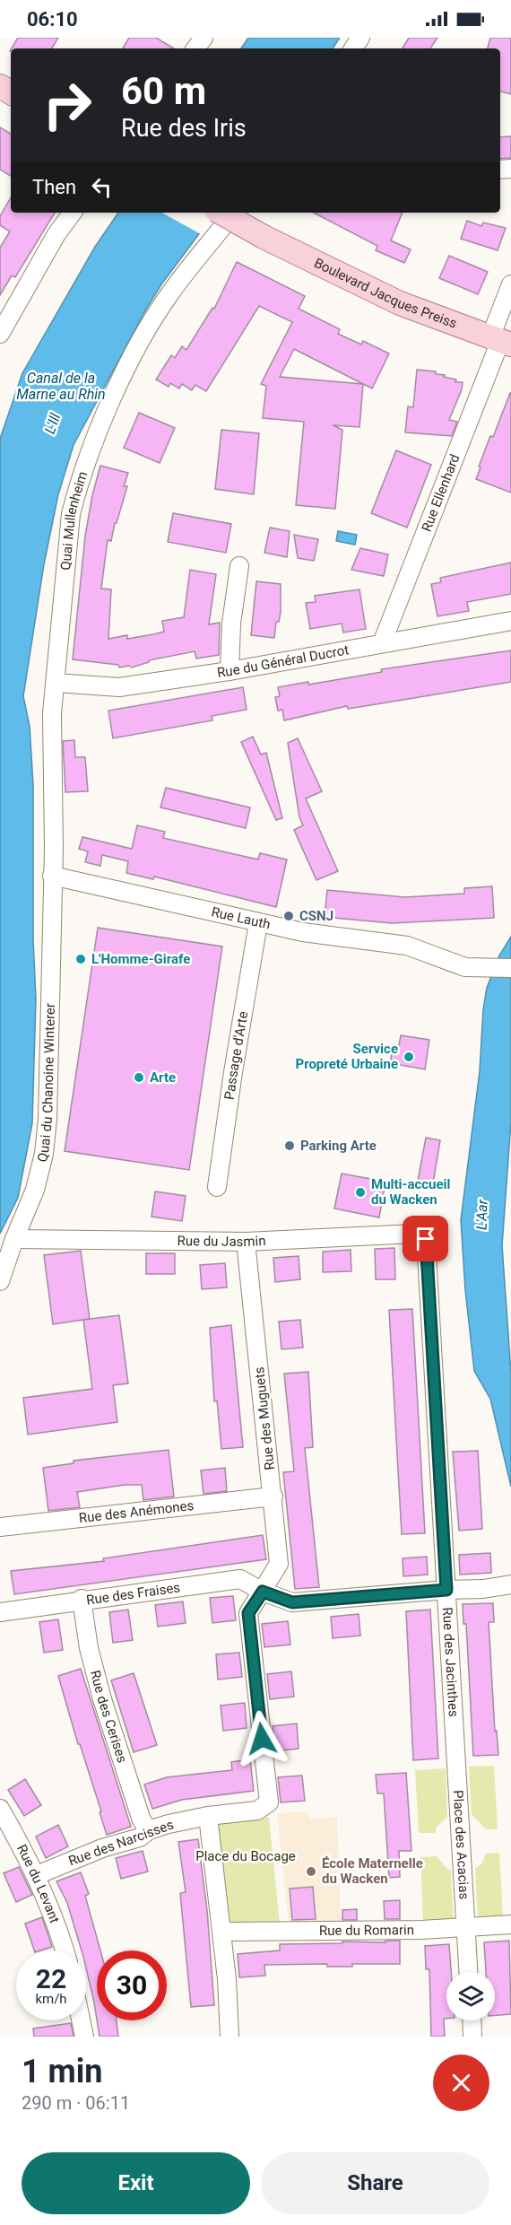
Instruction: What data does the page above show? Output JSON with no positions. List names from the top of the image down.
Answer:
{
  "streets": {
    "main road": ["Boulevard Jacques Preiss"],
    "street": [
      "Rue Ellenhard",
      "Quai Mullenheim",
      "Rue du Général Ducrot",
      "Rue Lauth",
      "Passage d'Arte",
      "Quai du Chanoine Winterer",
      "Rue du Jasmin",
      "Rue des Muguets",
      "Rue des Anémones",
      "Rue des Fraises",
      "Rue des Jacinthes",
      "Rue des Cerises",
      "Rue des Narcisses",
      "Place des Acacias",
      "Rue du Levant",
      "Rue du Romarin"
    ]
  },
  "crossings": [
    ["Boulevard Jacques Preiss", "Rue Ellenhard"],
    ["Rue Ellenhard", "Rue du Général Ducrot"],
    ["Quai Mullenheim", "Rue du Général Ducrot"],
    ["Quai Mullenheim", "Rue Lauth"],
    ["Quai Mullenheim", "Quai du Chanoine Winterer"],
    ["Rue Lauth", "Passage d'Arte"],
    ["Rue Lauth", "Quai du Chanoine Winterer"],
    ["Quai du Chanoine Winterer", "Rue du Jasmin"],
    ["Rue du Jasmin", "Rue des Muguets"],
    ["Rue du Jasmin", "Rue des Jacinthes"],
    ["Rue des Muguets", "Rue des Anémones"],
    ["Rue des Muguets", "Rue des Fraises"],
    ["Rue des Muguets", "Rue des Narcisses"],
    ["Rue des Fraises", "Rue des Jacinthes"],
    ["Rue des Fraises", "Rue des Cerises"],
    ["Rue des Jacinthes", "Place des Acacias"],
    ["Rue des Cerises", "Rue des Narcisses"],
    ["Rue des Narcisses", "Rue du Levant"],
    ["Place des Acacias", "Rue du Romarin"]
  ],
  "water": ["Canal de la Marne au Rhin", "L'Ill", "L'Aar"],
  "parks": ["Place du Bocage"],
  "places": [
    "CSNJ",
    "L'Homme-Girafe",
    "Service Propreté Urbaine",
    "Arte",
    "Parking Arte",
    "Multi-accueil du Wacken",
    "École Maternelle du Wacken"
  ],
  "page": {
    "status": "06:10",
    "turn": ["60 m", "Rue des Iris"],
    "then": "Then",
    "speed": "22 km/h",
    "limit": "30",
    "heading": ["1 min", "290 m · 06:11"],
    "buttons": ["Exit", "Share"]
  }
}
